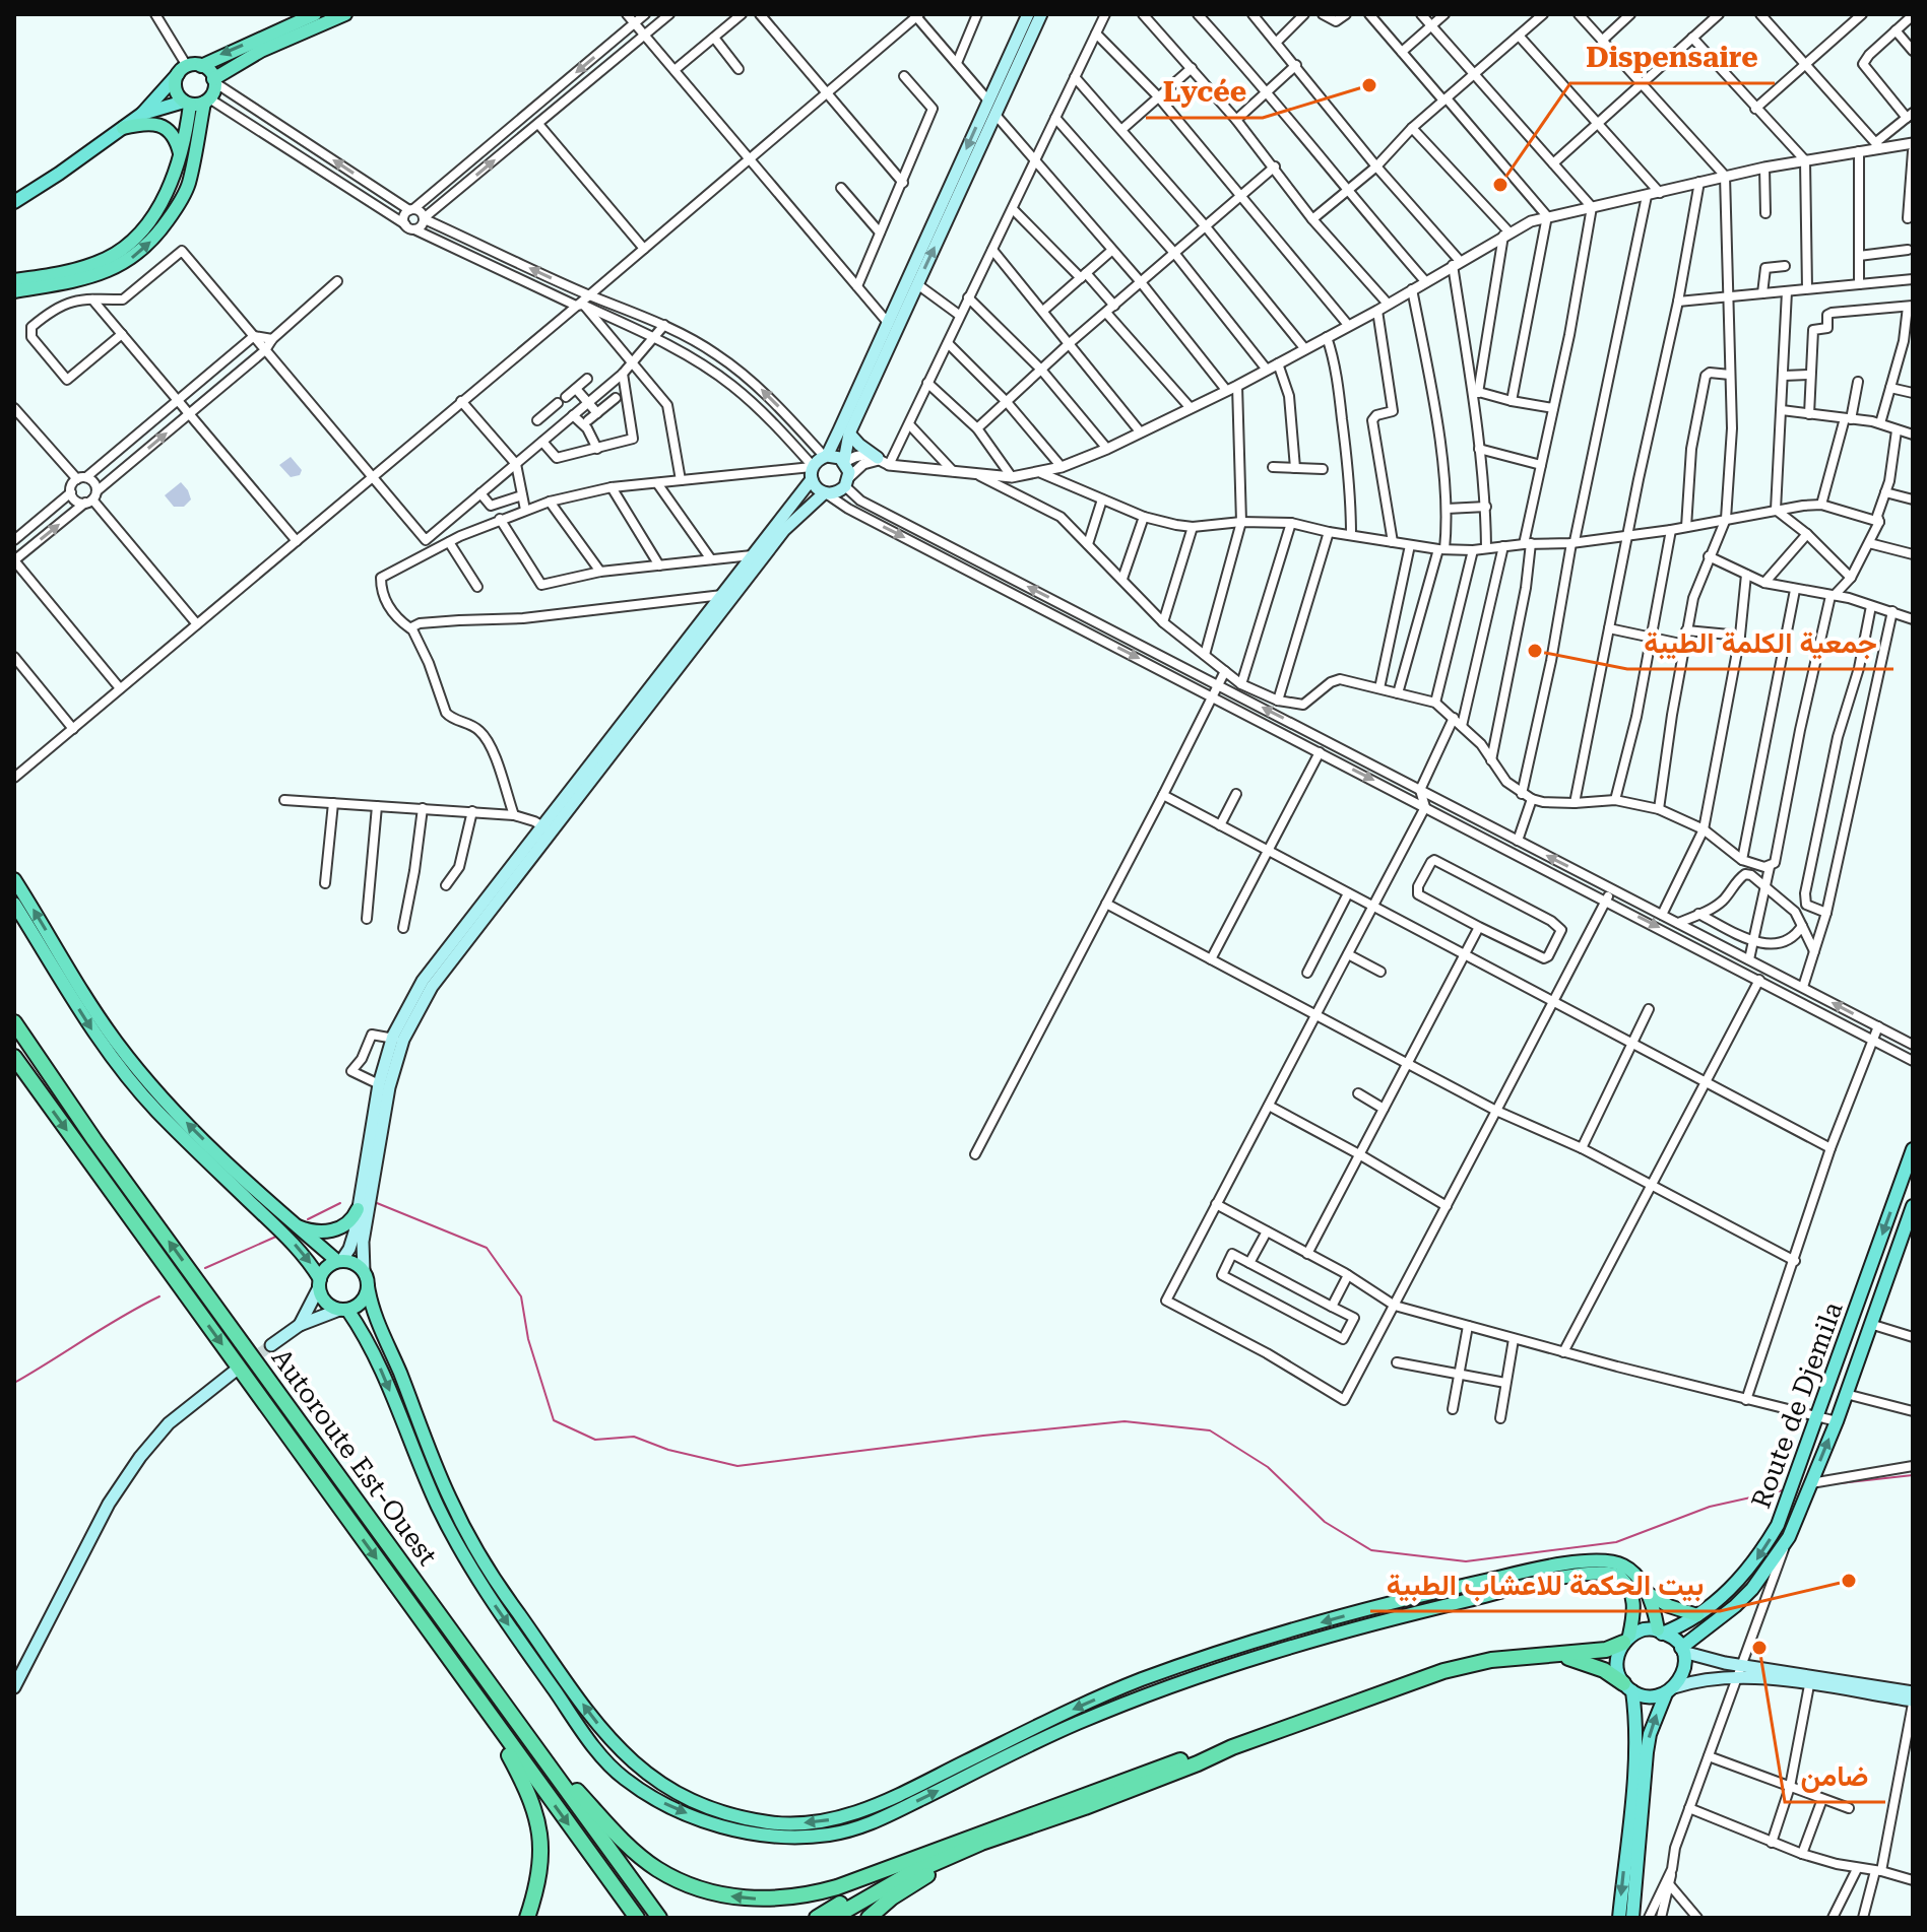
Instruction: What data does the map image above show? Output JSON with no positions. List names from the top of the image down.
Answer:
{
  "streets": {
    "highway": ["Autoroute Est-Ouest"],
    "main road": ["Route de Djemila"]
  },
  "places": [
    "Lycée",
    "Dispensaire",
    "جمعية الكلمة الطيبة",
    "بيت الحكمة للاعشاب الطبية",
    "ضامن"
  ]
}
